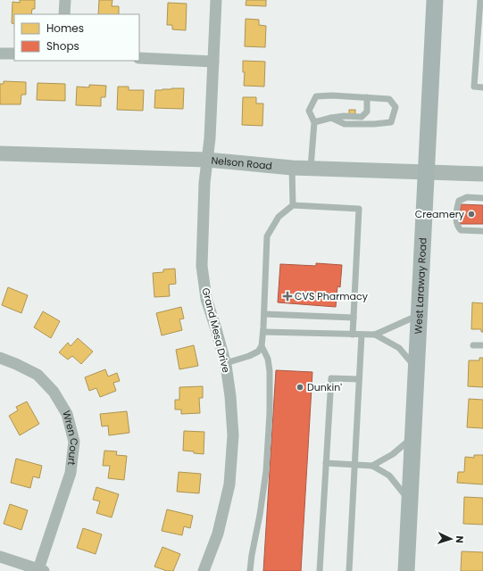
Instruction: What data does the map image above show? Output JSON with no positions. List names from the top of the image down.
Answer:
{
  "streets": {
    "main road": ["West Laraway Road"],
    "street": ["Nelson Road", "Grand Mesa Drive", "Wren Court"]
  },
  "crossings": [
    ["Nelson Road", "West Laraway Road"],
    ["Nelson Road", "Grand Mesa Drive"]
  ],
  "places": {
    "other": ["Creamery", "Dunkin'"],
    "health": ["CVS Pharmacy"]
  },
  "legend": ["Homes", "Shops"],
  "north": "right"
}
